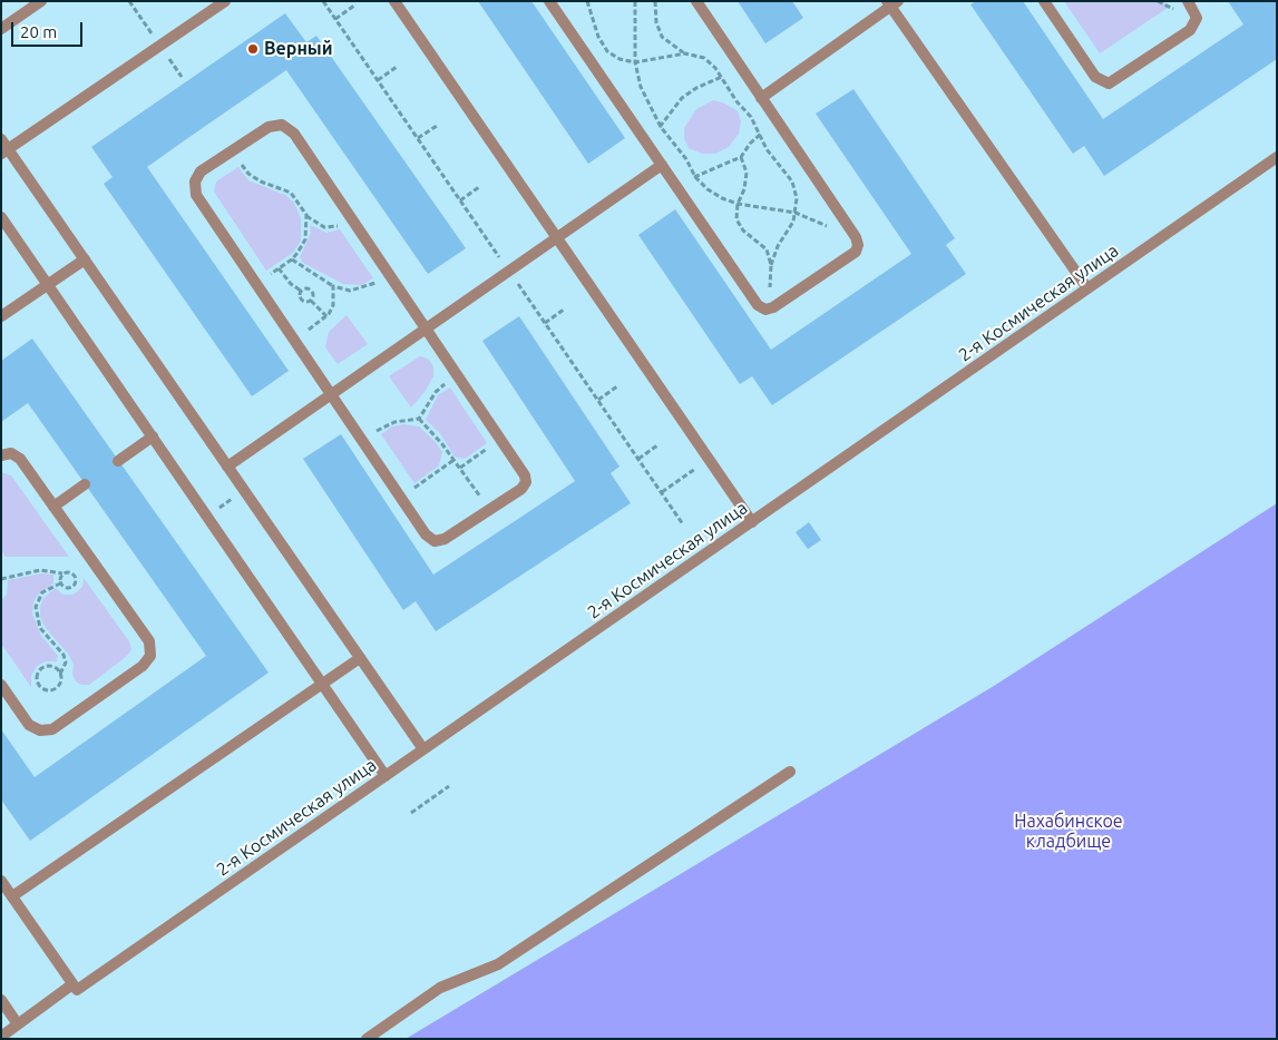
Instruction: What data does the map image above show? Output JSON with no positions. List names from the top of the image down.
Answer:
{
  "streets": {
    "street": ["2-я Космическая улица"]
  },
  "parks": ["Нахабинское кладбище"],
  "places": ["Верный"],
  "scale_bar": "20 m"
}
